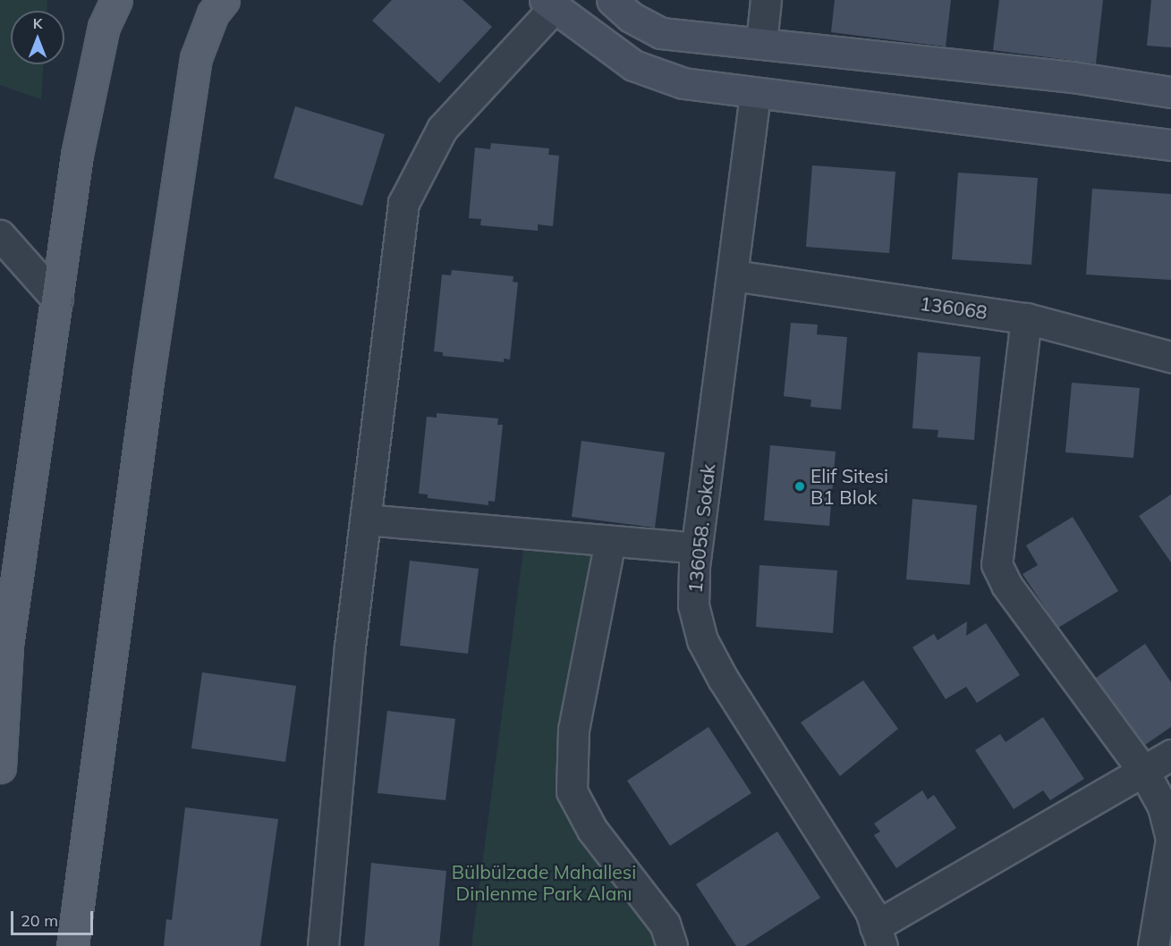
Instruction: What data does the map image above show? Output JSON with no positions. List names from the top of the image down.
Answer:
{
  "streets": {
    "street": ["136068", "136058. Sokak"]
  },
  "crossings": [
    ["136068", "136058. Sokak"]
  ],
  "parks": ["Bülbülzade Mahallesi Dinlenme Park Alanı"],
  "places": ["Elif Sitesi B1 Blok"],
  "scale_bar": "20 m",
  "north": "top"
}
